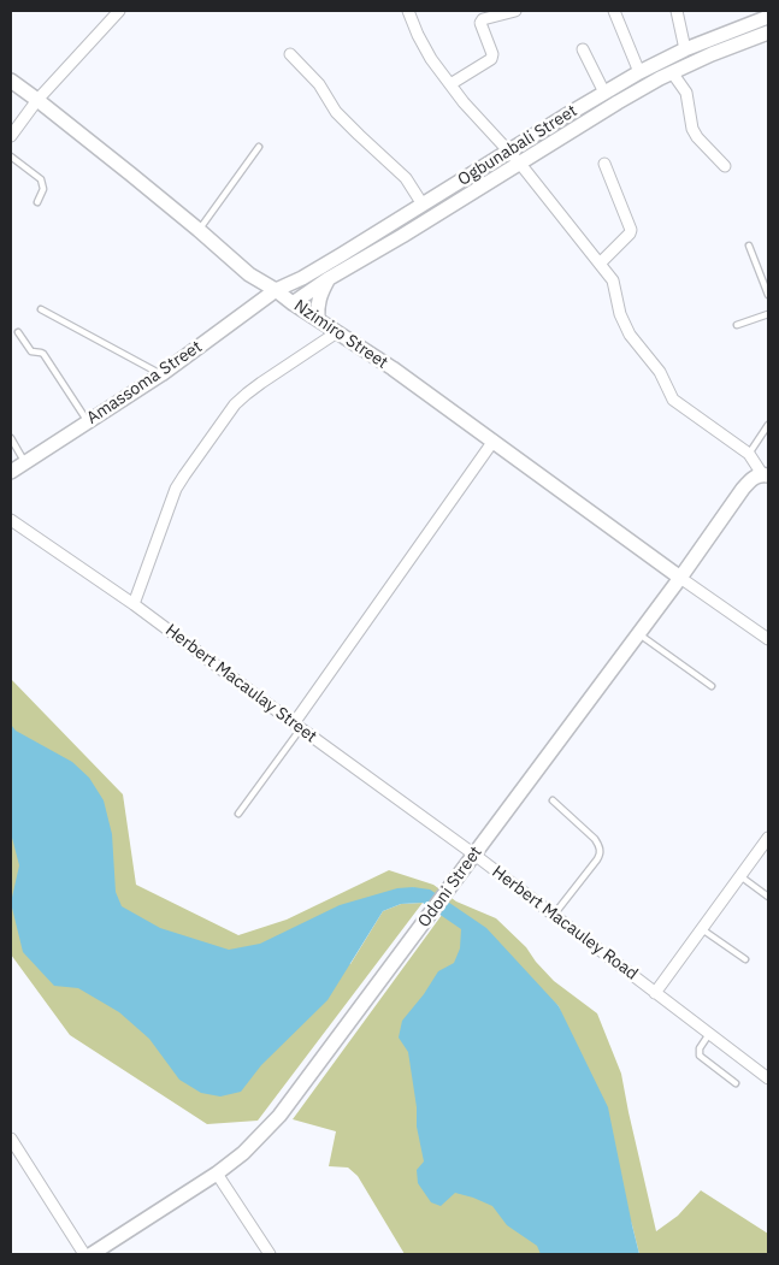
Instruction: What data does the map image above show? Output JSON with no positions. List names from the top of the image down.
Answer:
{
  "streets": {
    "street": [
      "Ogbunabali Street",
      "Nzimiro Street",
      "Amassoma Street",
      "Herbert Macaulay Street",
      "Odoni Street",
      "Herbert Macauley Road"
    ]
  },
  "crossings": [
    ["Ogbunabali Street", "Nzimiro Street"],
    ["Ogbunabali Street", "Amassoma Street"],
    ["Nzimiro Street", "Amassoma Street"],
    ["Nzimiro Street", "Odoni Street"],
    ["Herbert Macaulay Street", "Odoni Street"],
    ["Herbert Macaulay Street", "Herbert Macauley Road"],
    ["Odoni Street", "Herbert Macauley Road"]
  ]
}
